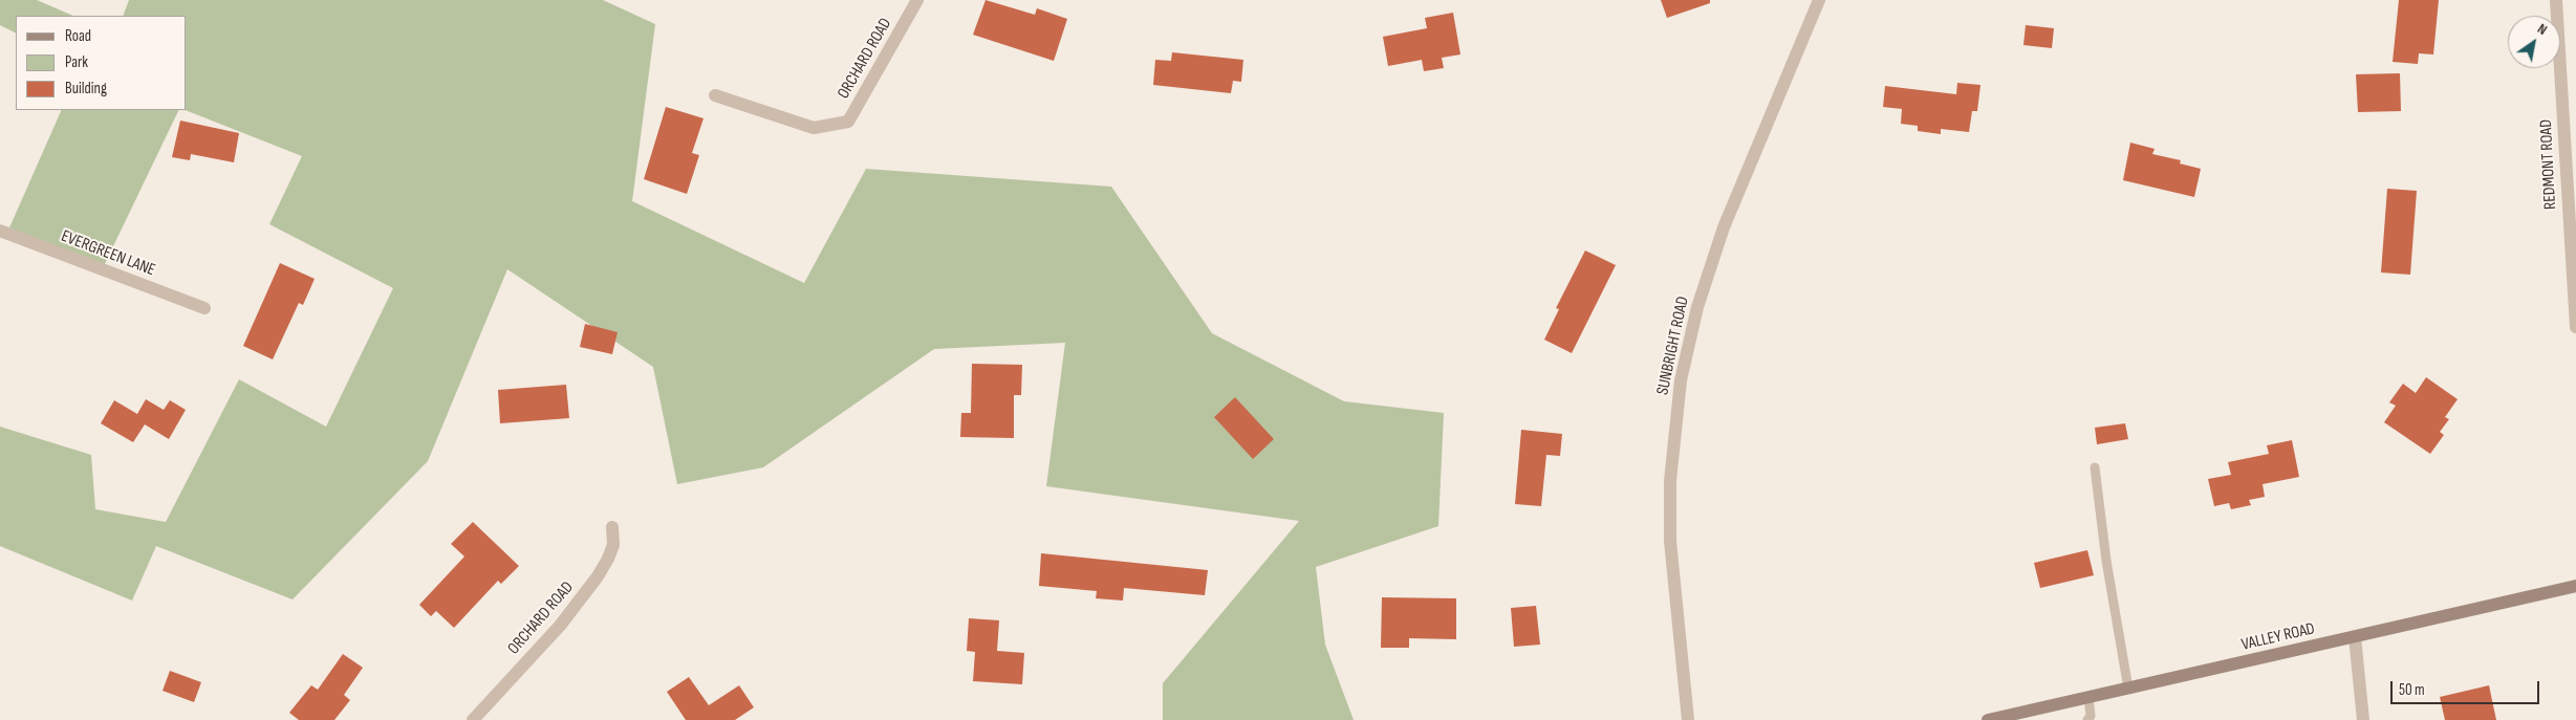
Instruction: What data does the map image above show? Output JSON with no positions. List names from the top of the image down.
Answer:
{
  "streets": {
    "main road": ["VALLEY ROAD"],
    "street": [
      "ORCHARD ROAD",
      "REDMONT ROAD",
      "EVERGREEN LANE",
      "SUNBRIGHT ROAD"
    ]
  },
  "legend": ["Road", "Park", "Building"],
  "scale_bar": "50 m",
  "north": "top right"
}
